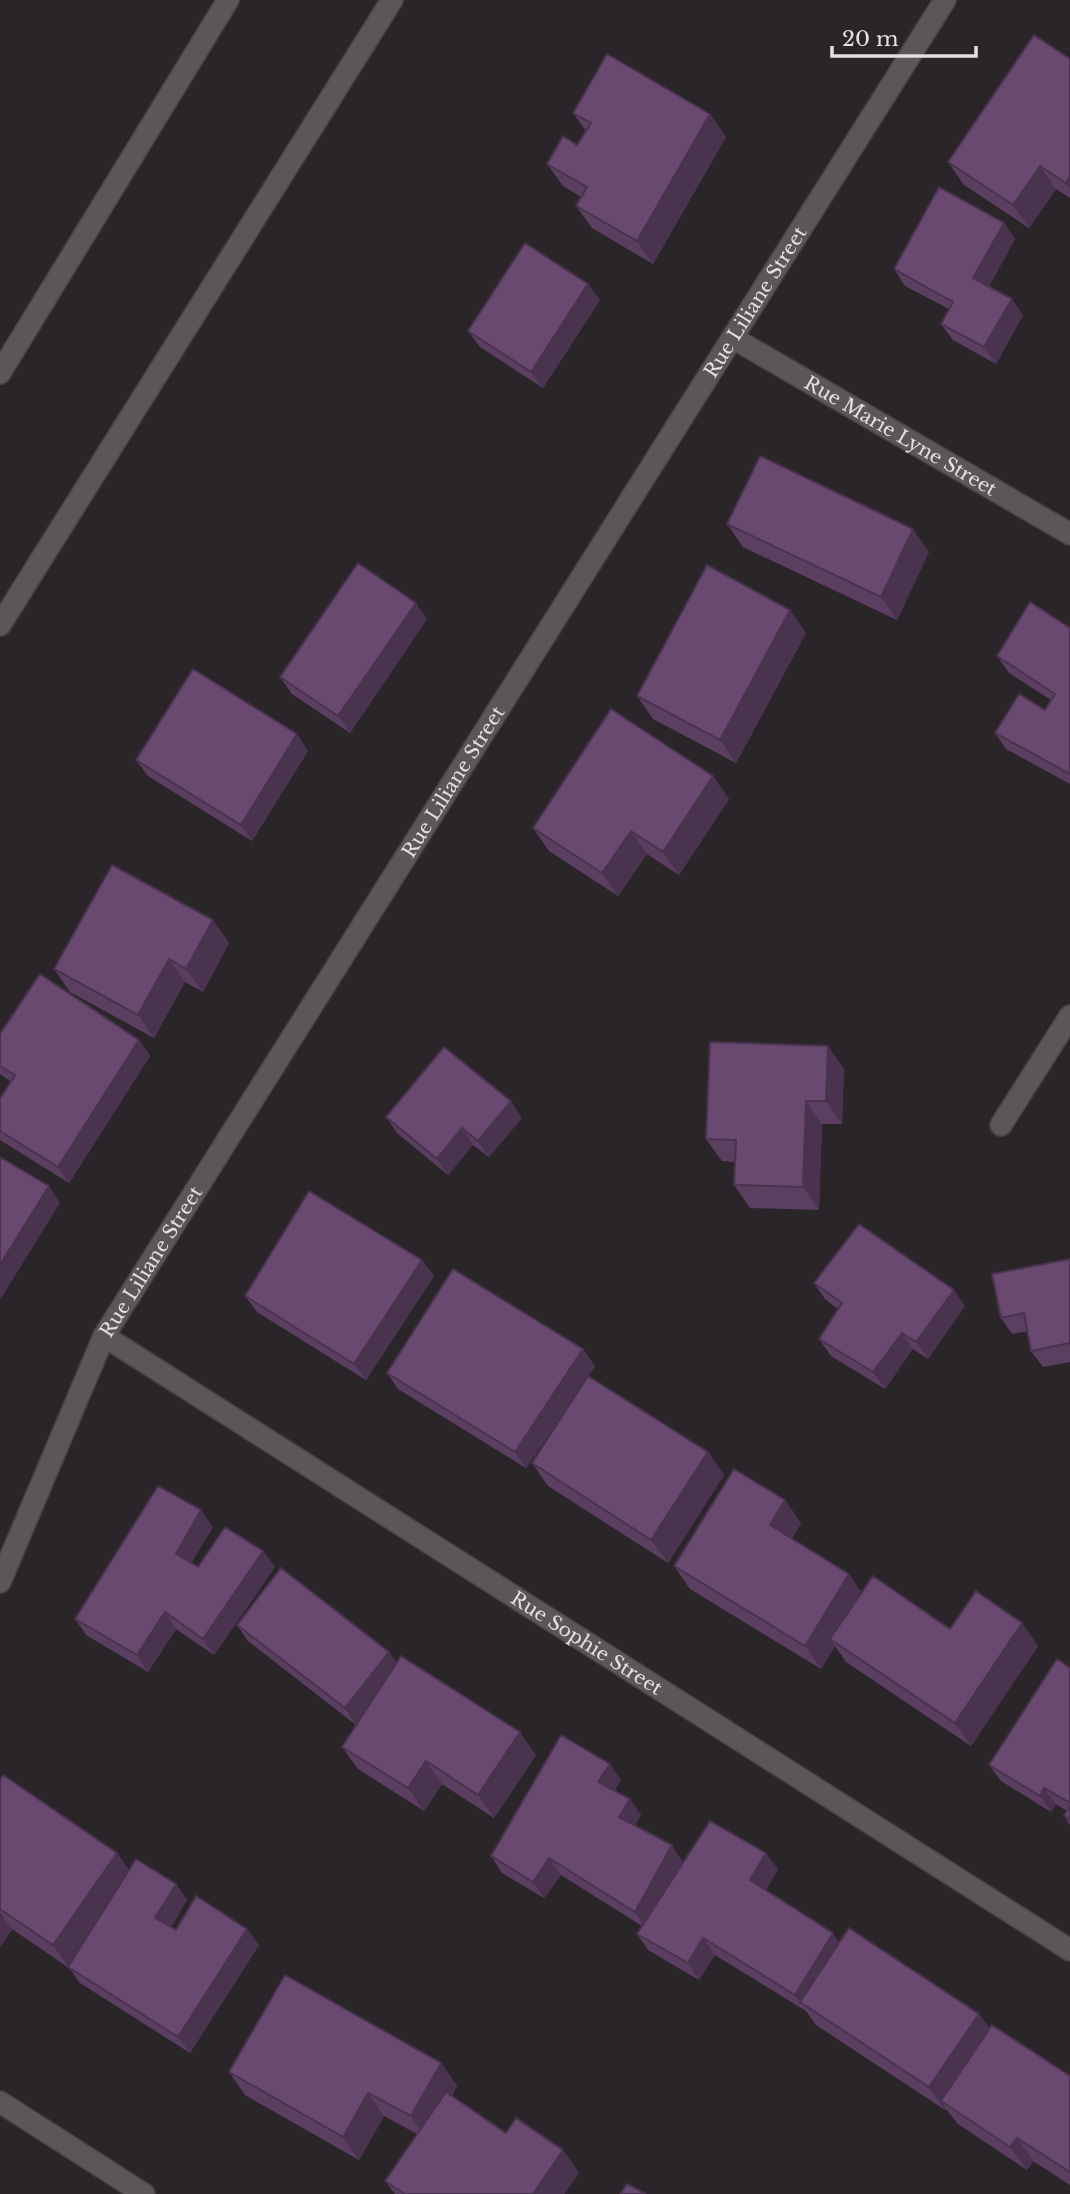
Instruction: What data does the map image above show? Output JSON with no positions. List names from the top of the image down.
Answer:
{
  "streets": {
    "street": ["Rue Liliane Street", "Rue Marie Lyne Street", "Rue Sophie Street"]
  },
  "crossings": [
    ["Rue Liliane Street", "Rue Marie Lyne Street"],
    ["Rue Liliane Street", "Rue Sophie Street"]
  ],
  "scale_bar": "20 m"
}
